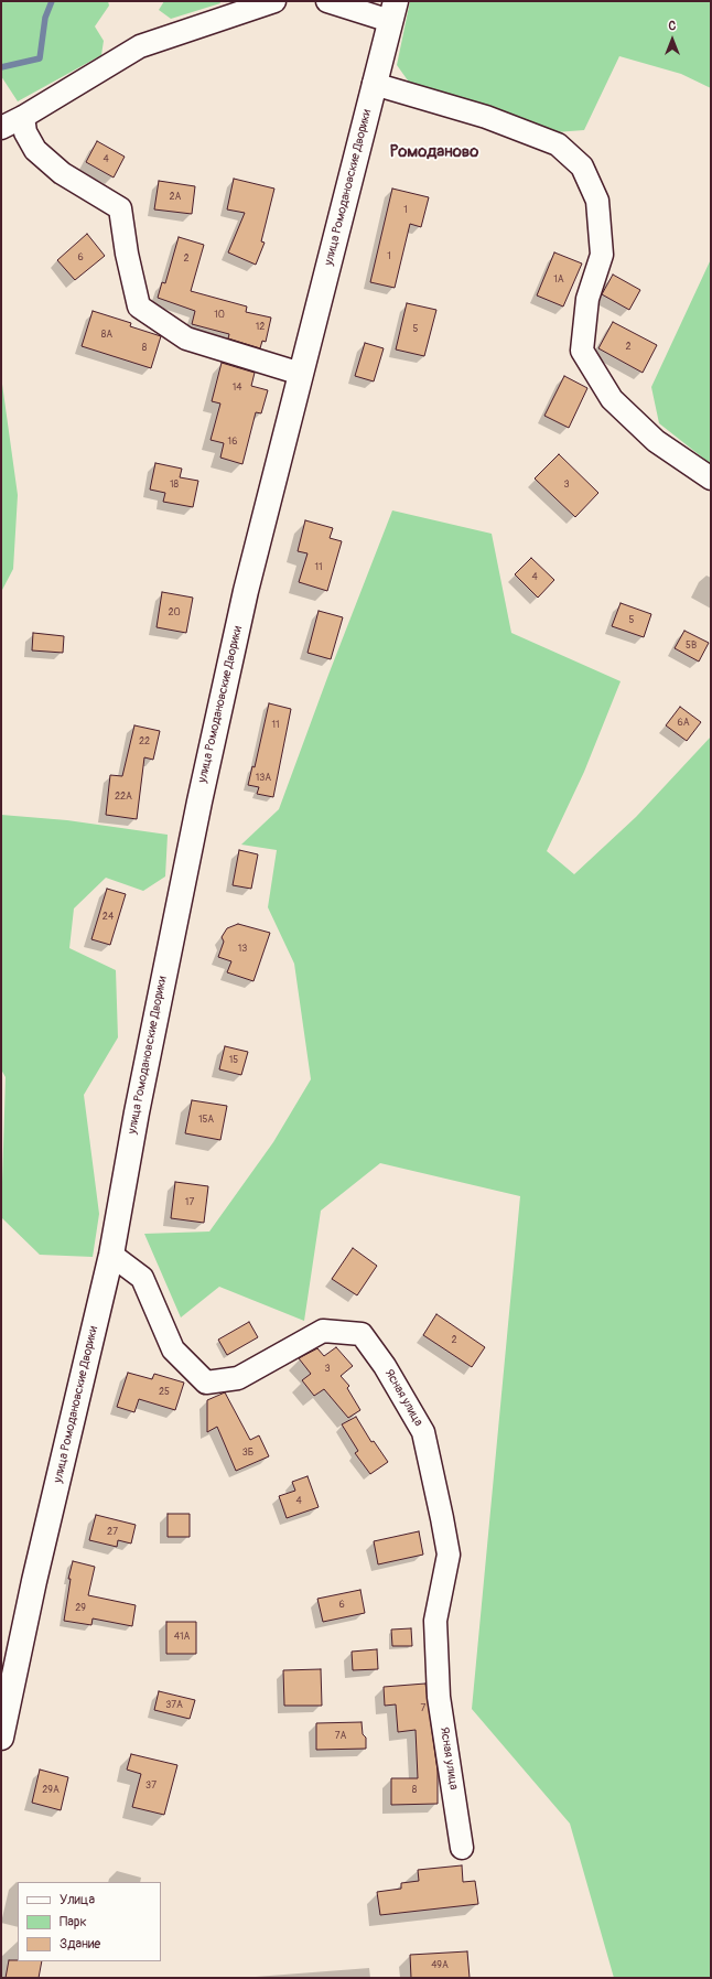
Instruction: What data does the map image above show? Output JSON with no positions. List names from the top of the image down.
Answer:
{
  "streets": {
    "street": ["улица Ромодановские Дворики", "Ясная улица"]
  },
  "crossings": [
    ["улица Ромодановские Дворики", "Ясная улица"]
  ],
  "districts": ["Ромоданово"],
  "house_numbers": [
    "4",
    "2А",
    "1",
    "1",
    "6",
    "2",
    "1А",
    "10",
    "12",
    "5",
    "8А",
    "2",
    "8",
    "14",
    "16",
    "18",
    "3",
    "11",
    "4",
    "20",
    "5",
    "5В",
    "6А",
    "11",
    "22",
    "13А",
    "22А",
    "24",
    "13",
    "15",
    "15А",
    "17",
    "2",
    "3",
    "25",
    "3Б",
    "4",
    "27",
    "6",
    "29",
    "41А",
    "37А",
    "7",
    "7А",
    "37",
    "29А",
    "8",
    "49А"
  ],
  "legend": ["Улица", "Парк", "Здание"],
  "north": "top"
}
